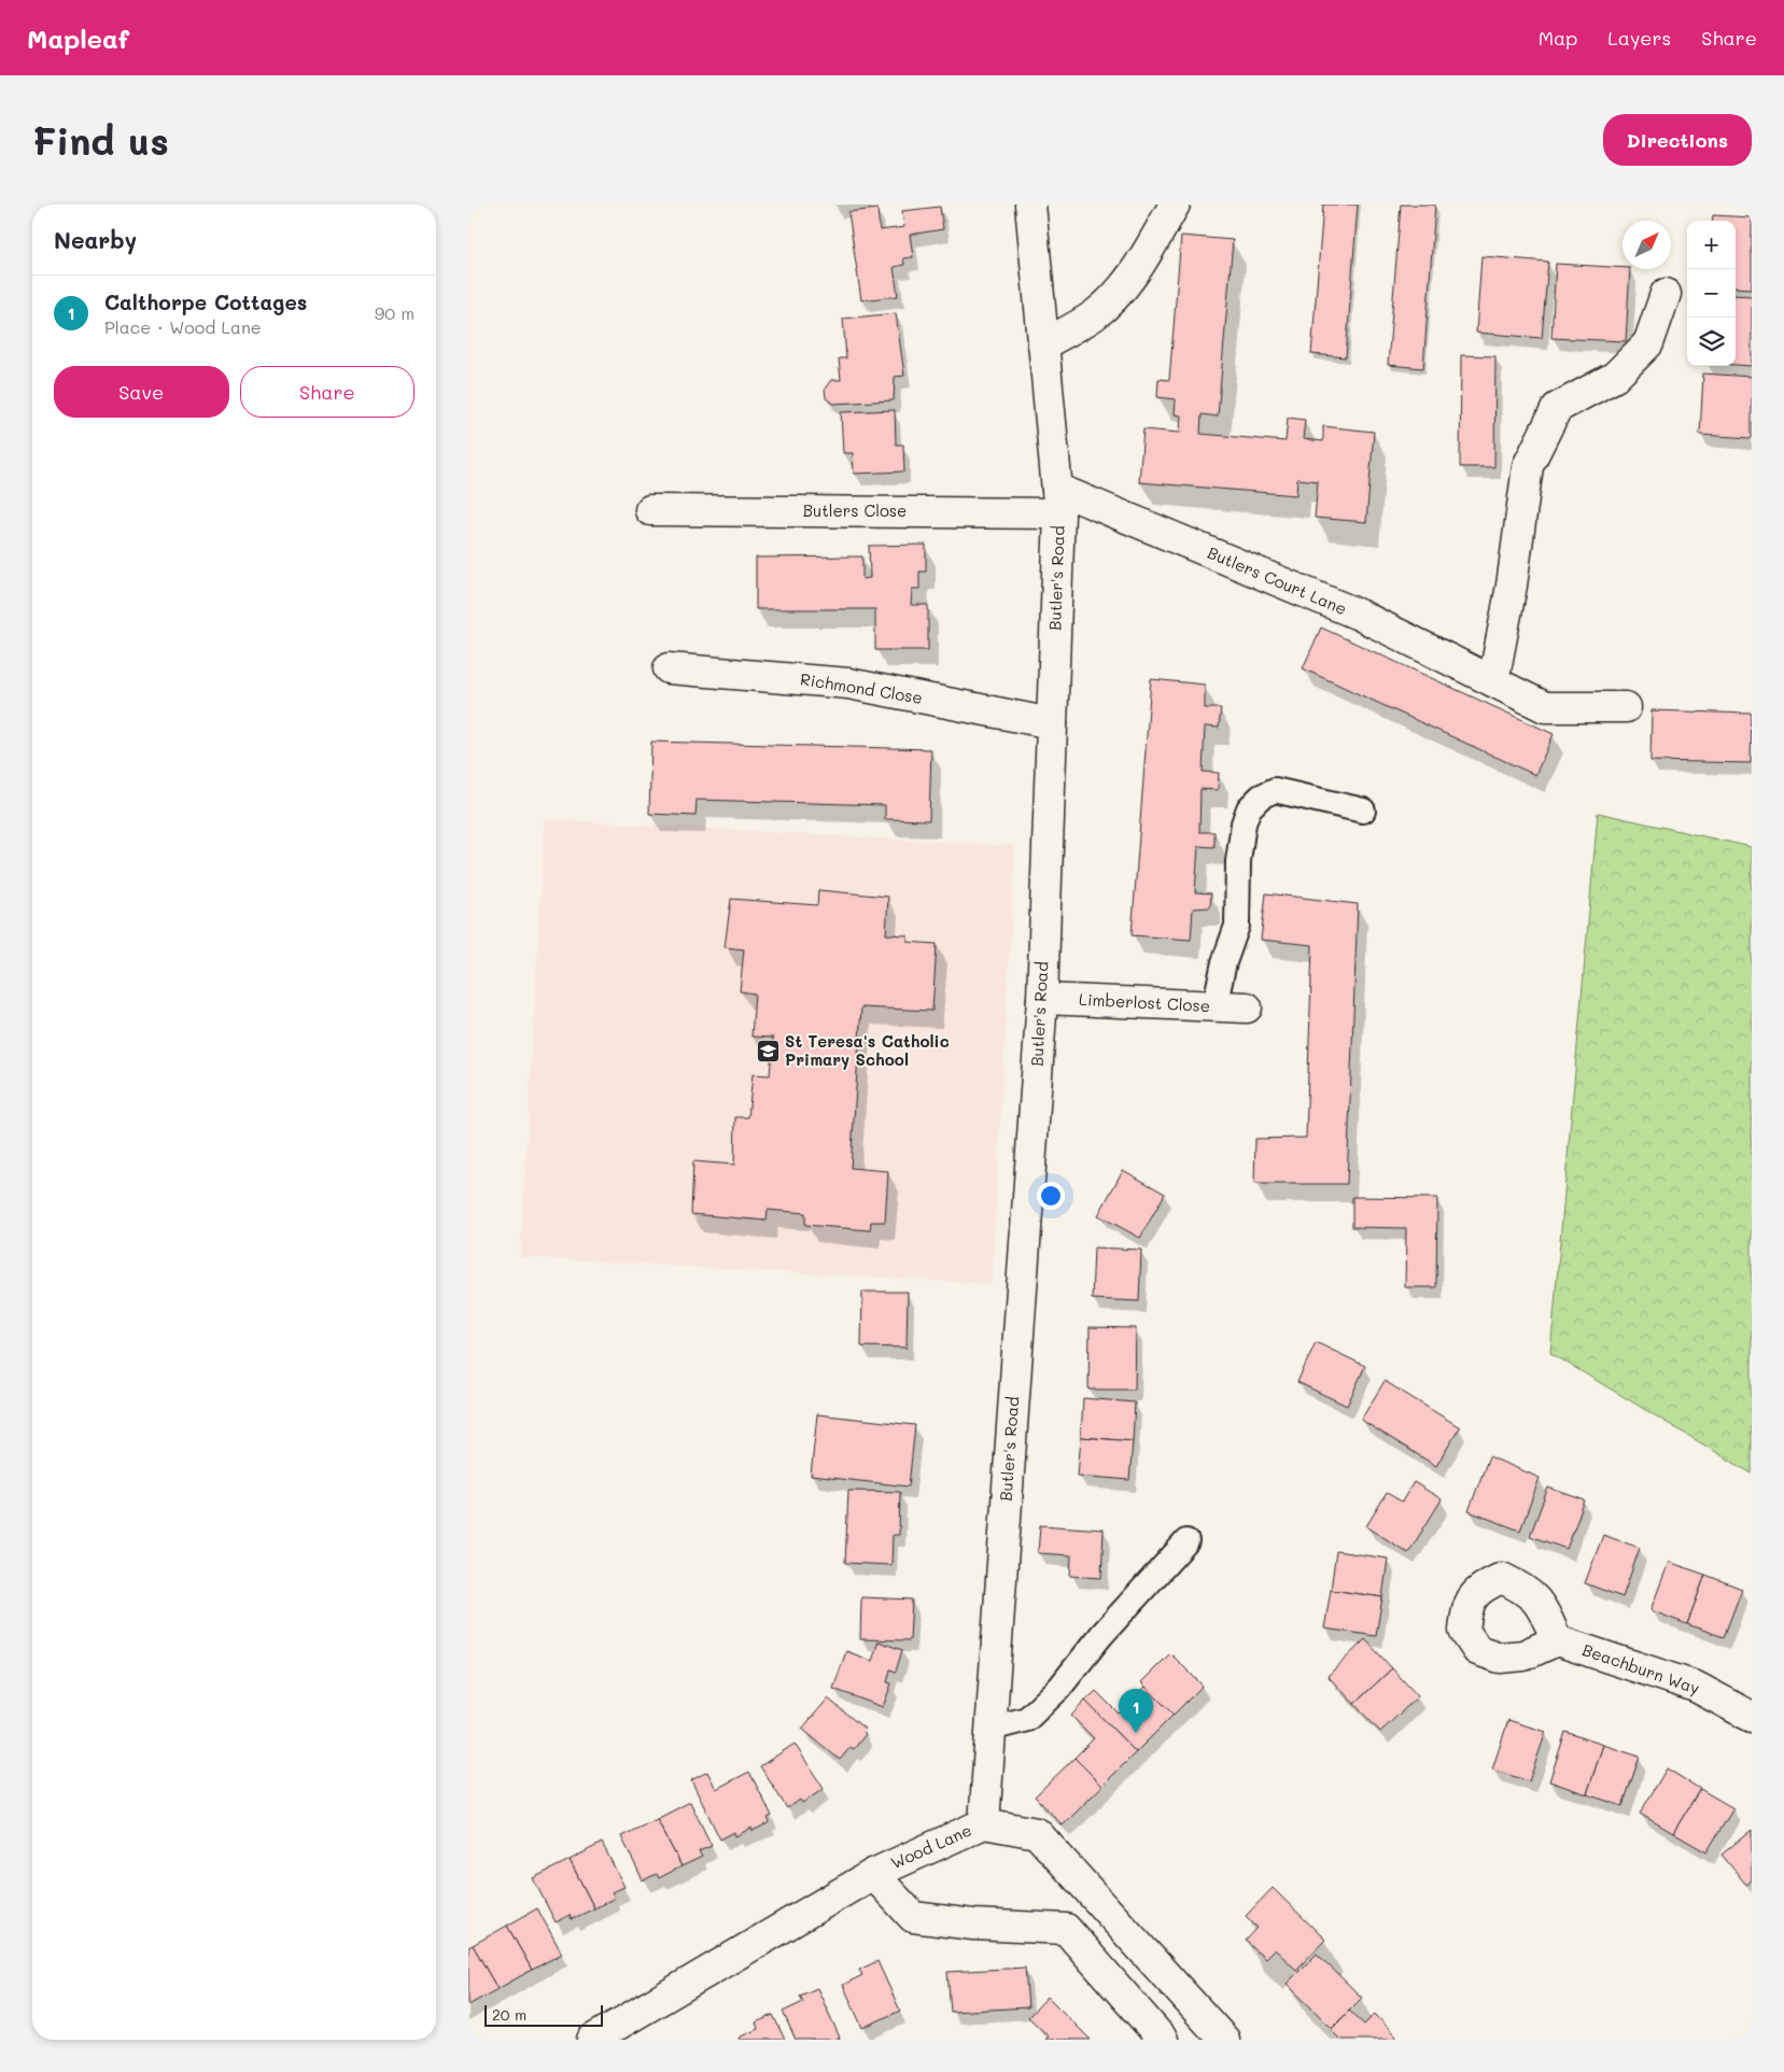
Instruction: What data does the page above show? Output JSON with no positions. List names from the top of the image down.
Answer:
{
  "streets": {
    "street": [
      "Butlers Close",
      "Butler's Road",
      "Butlers Court Lane",
      "Richmond Close",
      "Limberlost Close",
      "Beachburn Way",
      "Wood Lane"
    ]
  },
  "crossings": [
    ["Butlers Close", "Butler's Road"],
    ["Butlers Close", "Butlers Court Lane"],
    ["Butler's Road", "Butlers Court Lane"],
    ["Butler's Road", "Richmond Close"],
    ["Butler's Road", "Limberlost Close"],
    ["Butler's Road", "Wood Lane"]
  ],
  "places": {
    "school or university": ["St Teresa's Catholic Primary School"]
  },
  "scale_bar": "20 m",
  "north": "top right",
  "page": {
    "header": "Mapleaf",
    "nav": ["Map", "Layers", "Share"],
    "buttons": [
      "Directions",
      ["Save", "Share"]
    ],
    "title": "Find us",
    "heading": "Nearby",
    "map_buttons": ["+", "−"],
    "list": [
      {
        "mark": "1",
        "name": "Calthorpe Cottages",
        "note": "Place · Wood Lane",
        "value": "90 m"
      }
    ],
    "pins": "1",
    "scale": "20 m"
  }
}
